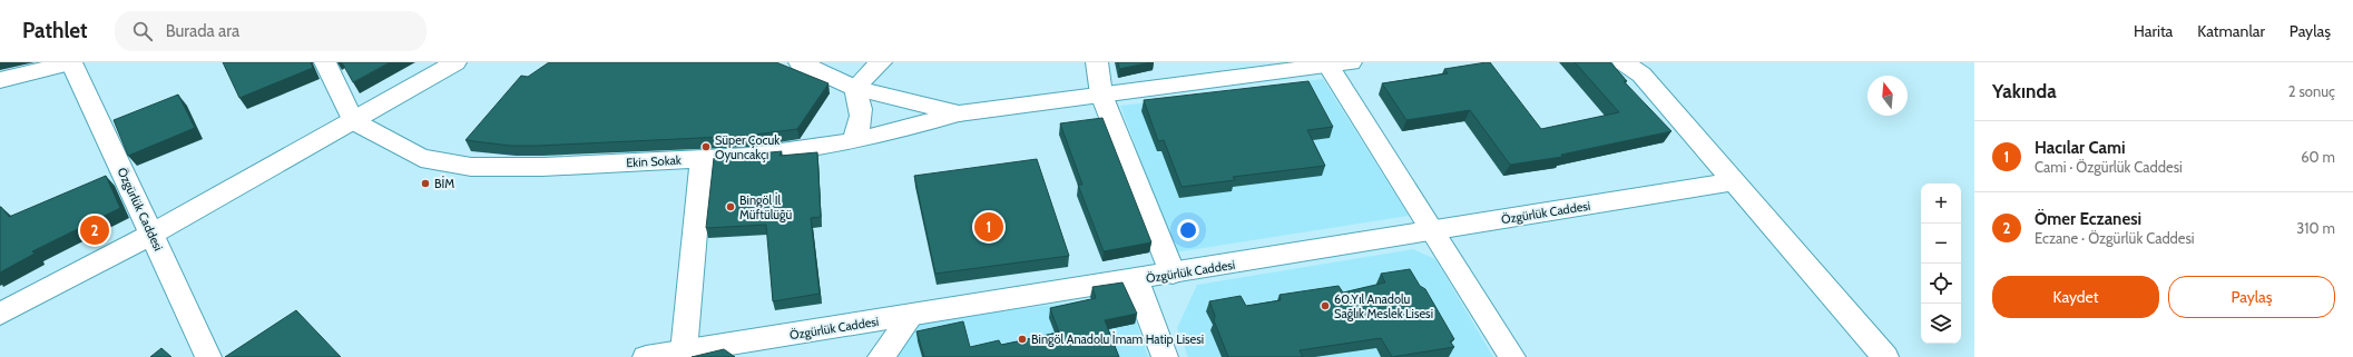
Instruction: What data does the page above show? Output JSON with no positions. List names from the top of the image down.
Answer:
{
  "streets": {
    "street": ["Ekin Sokak", "Özgürlük Caddesi"]
  },
  "places": [
    "Süper Çocuk Oyuncakçı",
    "BİM",
    "Bingöl İl Müftülüğü",
    "60.Yıl Anadolu Sağlık Meslek Lisesi",
    "Bingöl Anadolu İmam Hatip Lisesi"
  ],
  "north": "top",
  "page": {
    "header": "Pathlet",
    "search": "Burada ara",
    "nav": ["Harita", "Katmanlar", "Paylaş"],
    "heading": ["Yakında", "2 sonuç"],
    "list": [
      {
        "mark": "1",
        "name": "Hacılar Cami",
        "note": "Cami · Özgürlük Caddesi",
        "value": "60 m"
      },
      {
        "mark": "2",
        "name": "Ömer Eczanesi",
        "note": "Eczane · Özgürlük Caddesi",
        "value": "310 m"
      }
    ],
    "map_buttons": ["+", "−"],
    "pins": ["1", "2"],
    "buttons": ["Kaydet", "Paylaş"]
  }
}
